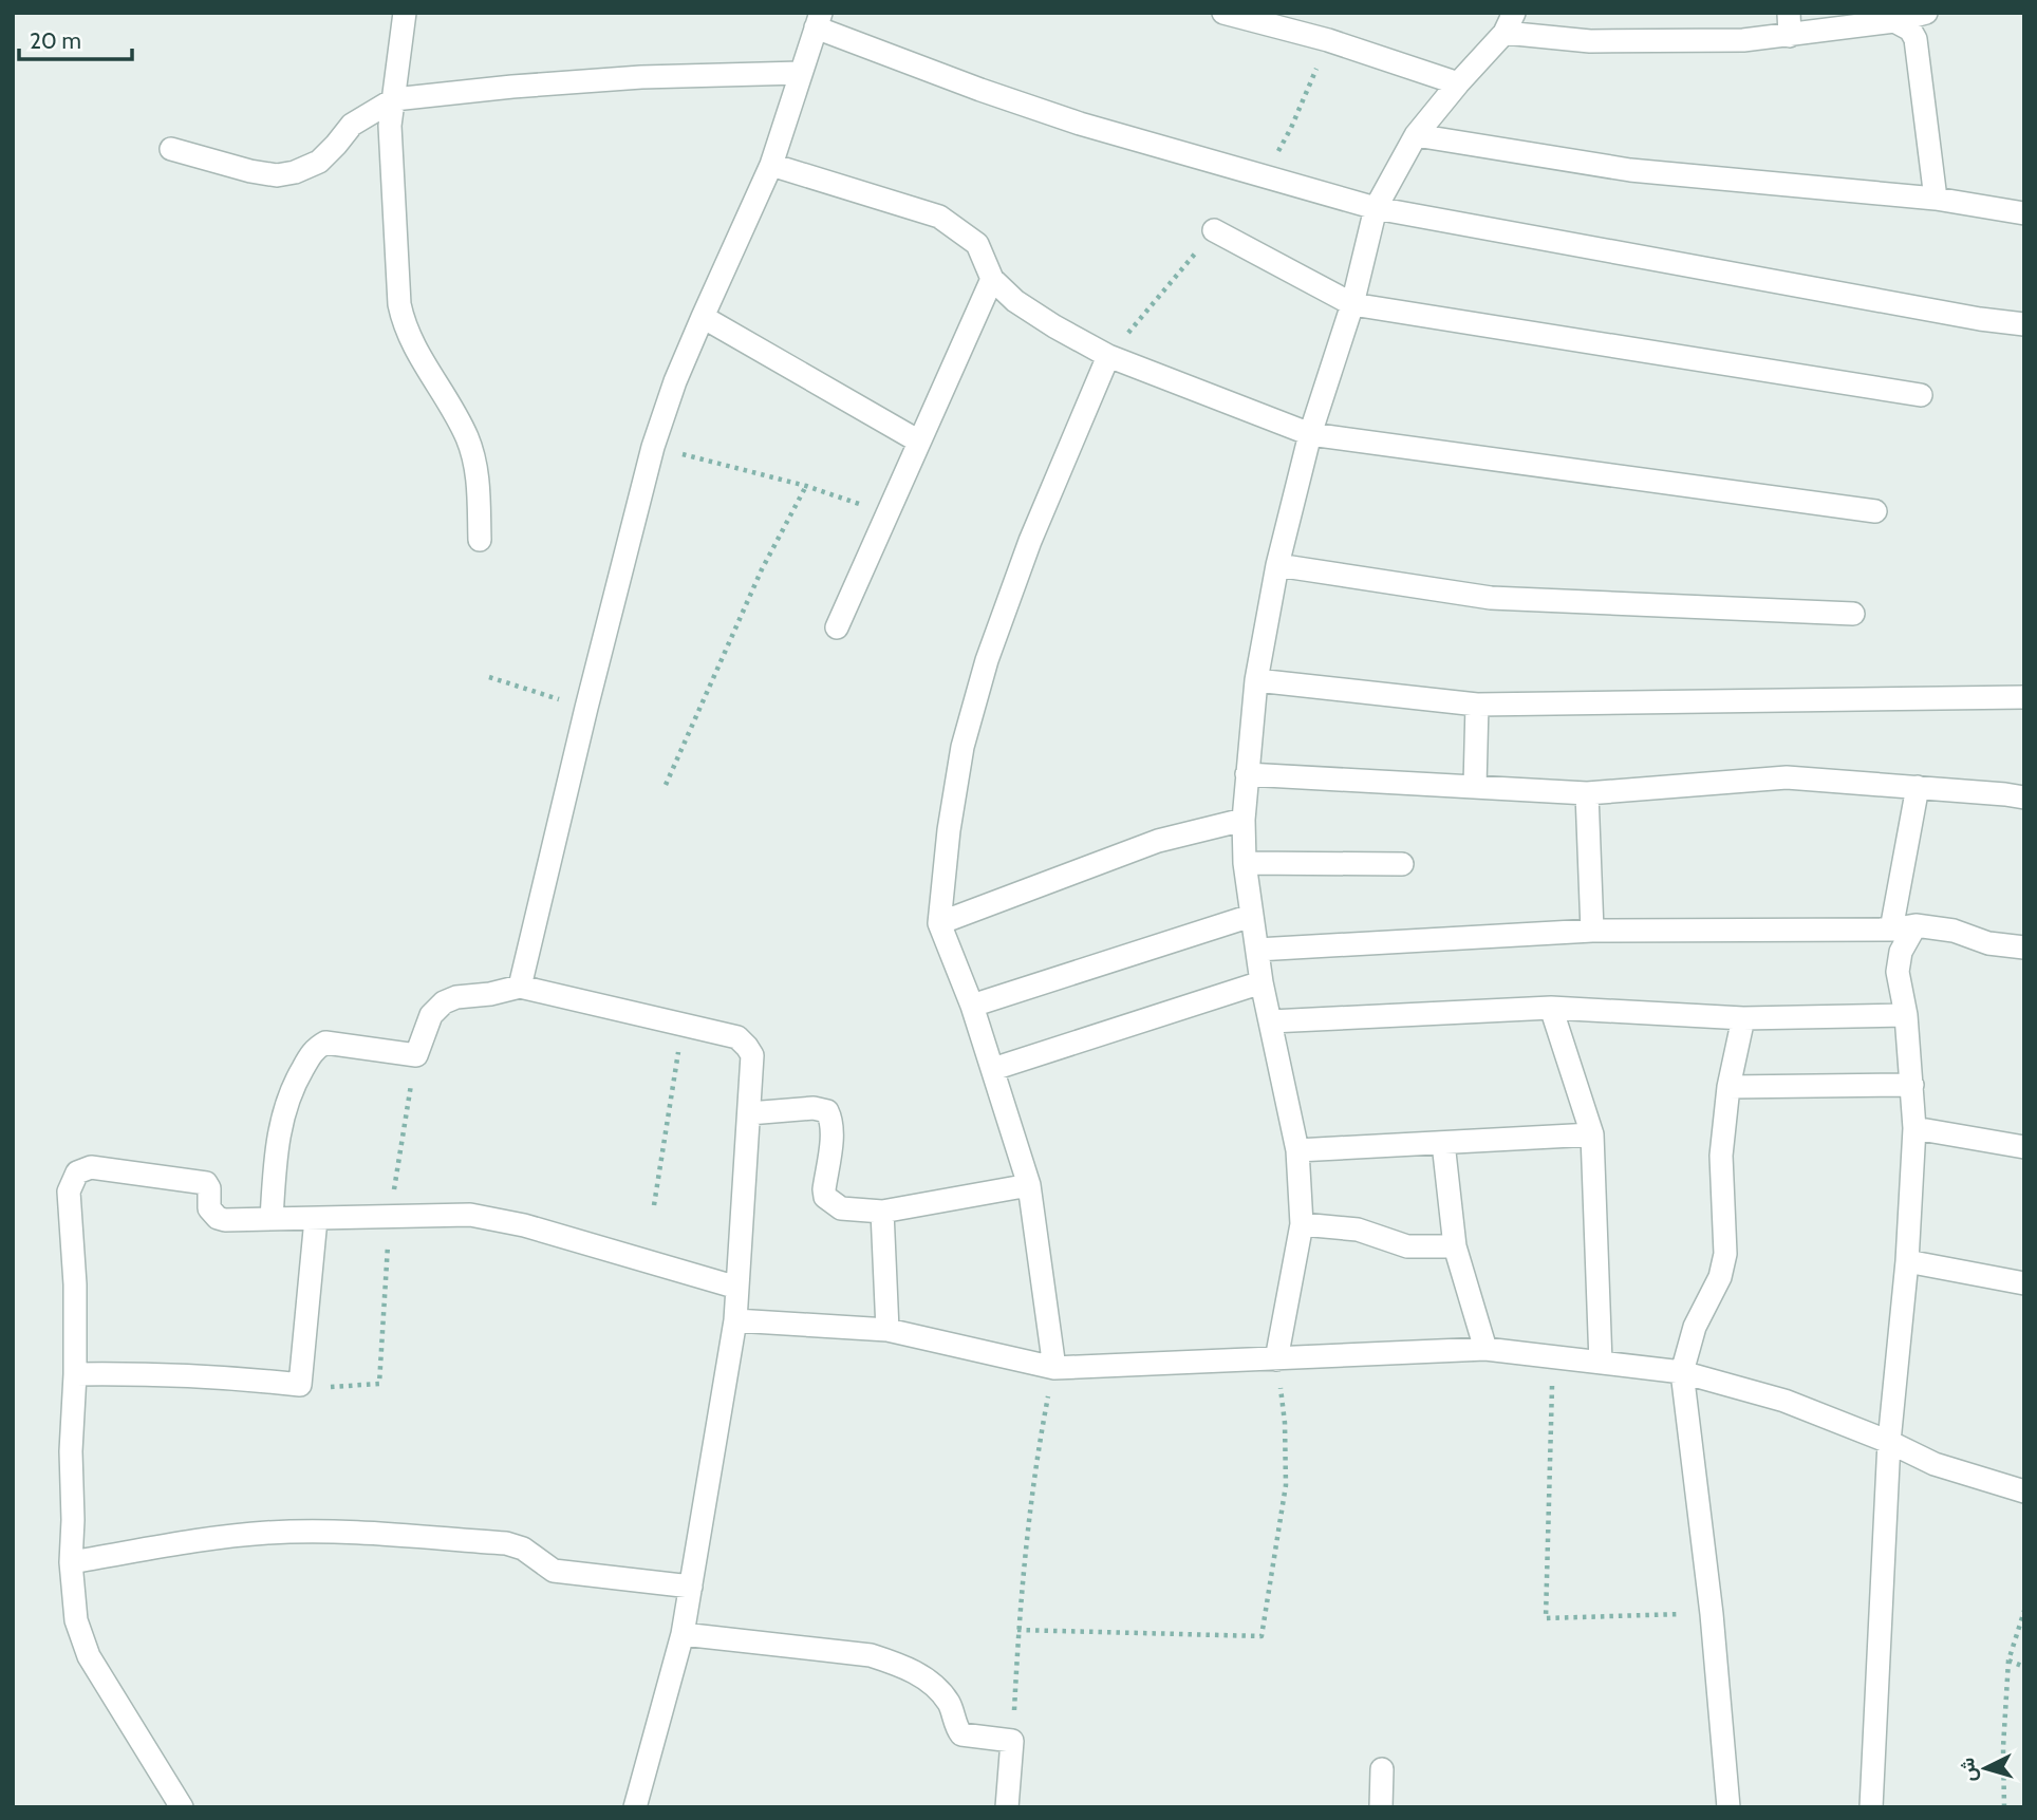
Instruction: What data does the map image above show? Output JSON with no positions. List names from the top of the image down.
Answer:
{
  "scale_bar": "20 m",
  "north": "left"
}
